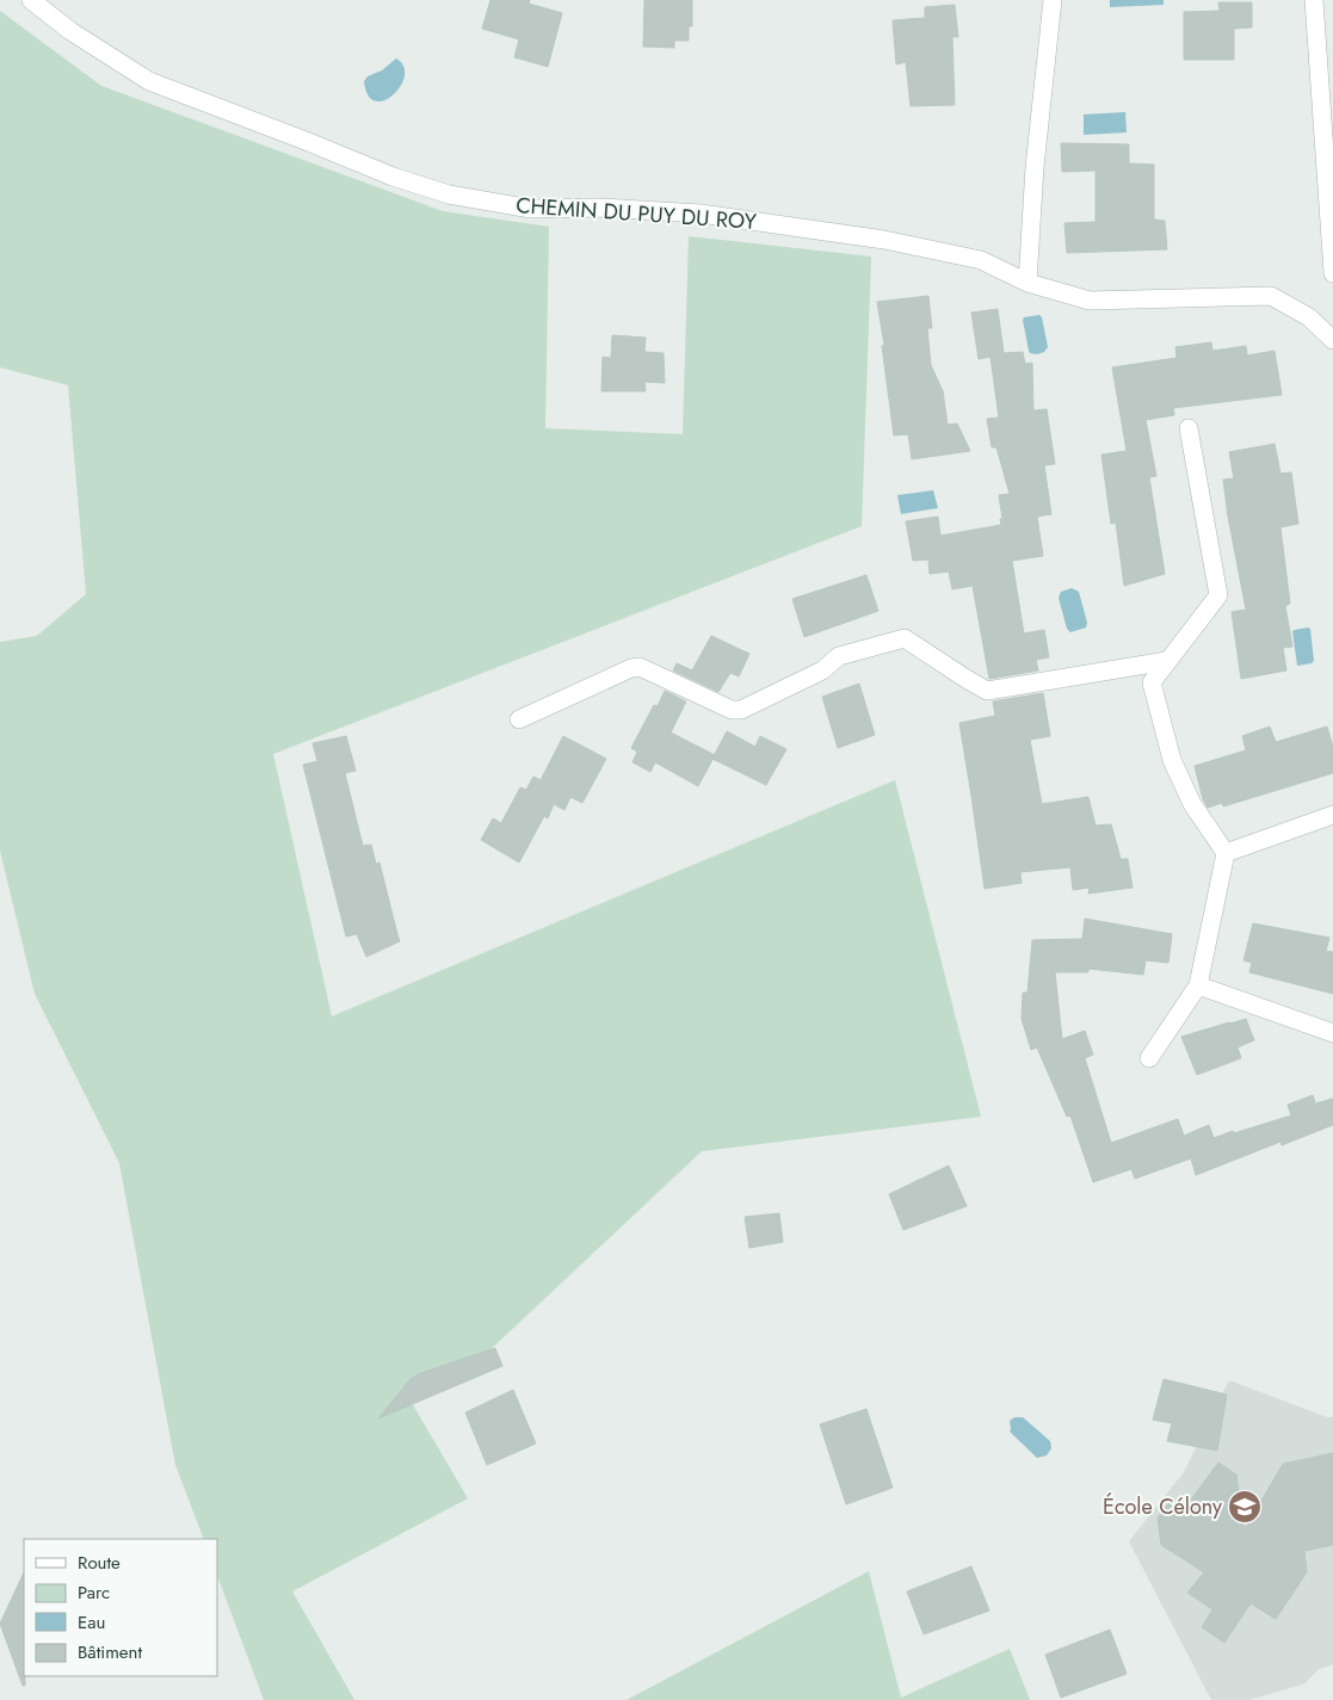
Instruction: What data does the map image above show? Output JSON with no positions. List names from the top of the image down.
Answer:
{
  "streets": {
    "street": ["CHEMIN DU PUY DU ROY"]
  },
  "places": {
    "school or university": ["École Célony"]
  },
  "legend": [
    "Route",
    "Parc",
    "Eau",
    "Bâtiment"
  ]
}
